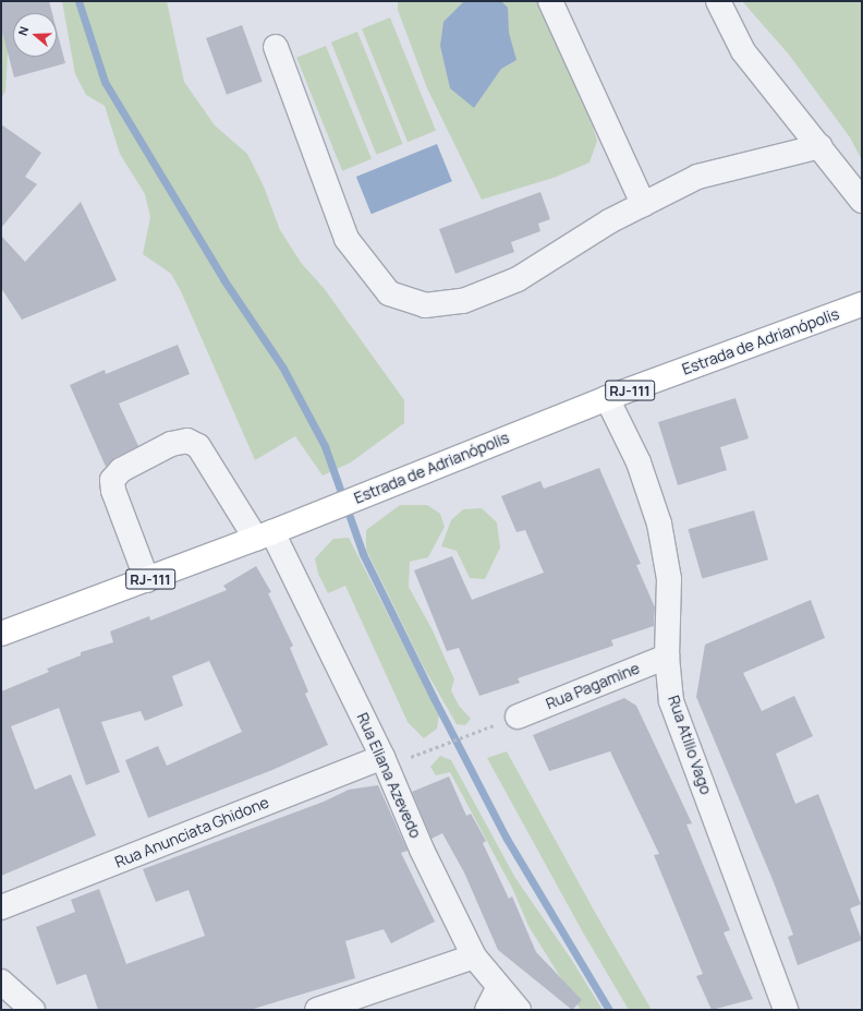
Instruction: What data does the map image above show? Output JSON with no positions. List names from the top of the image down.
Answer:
{
  "streets": {
    "main road": ["Estrada de Adrianópolis", "RJ-111"],
    "street": [
      "Rua Pagamine",
      "Rua Atilio Vago",
      "Rua Eliana Azevedo",
      "Rua Anunciata Ghidone"
    ]
  },
  "crossings": [
    ["Estrada de Adrianópolis", "Rua Atilio Vago"],
    ["Estrada de Adrianópolis", "Rua Eliana Azevedo"],
    ["Rua Pagamine", "Rua Atilio Vago"],
    ["Rua Eliana Azevedo", "Rua Anunciata Ghidone"]
  ],
  "north": "left"
}
